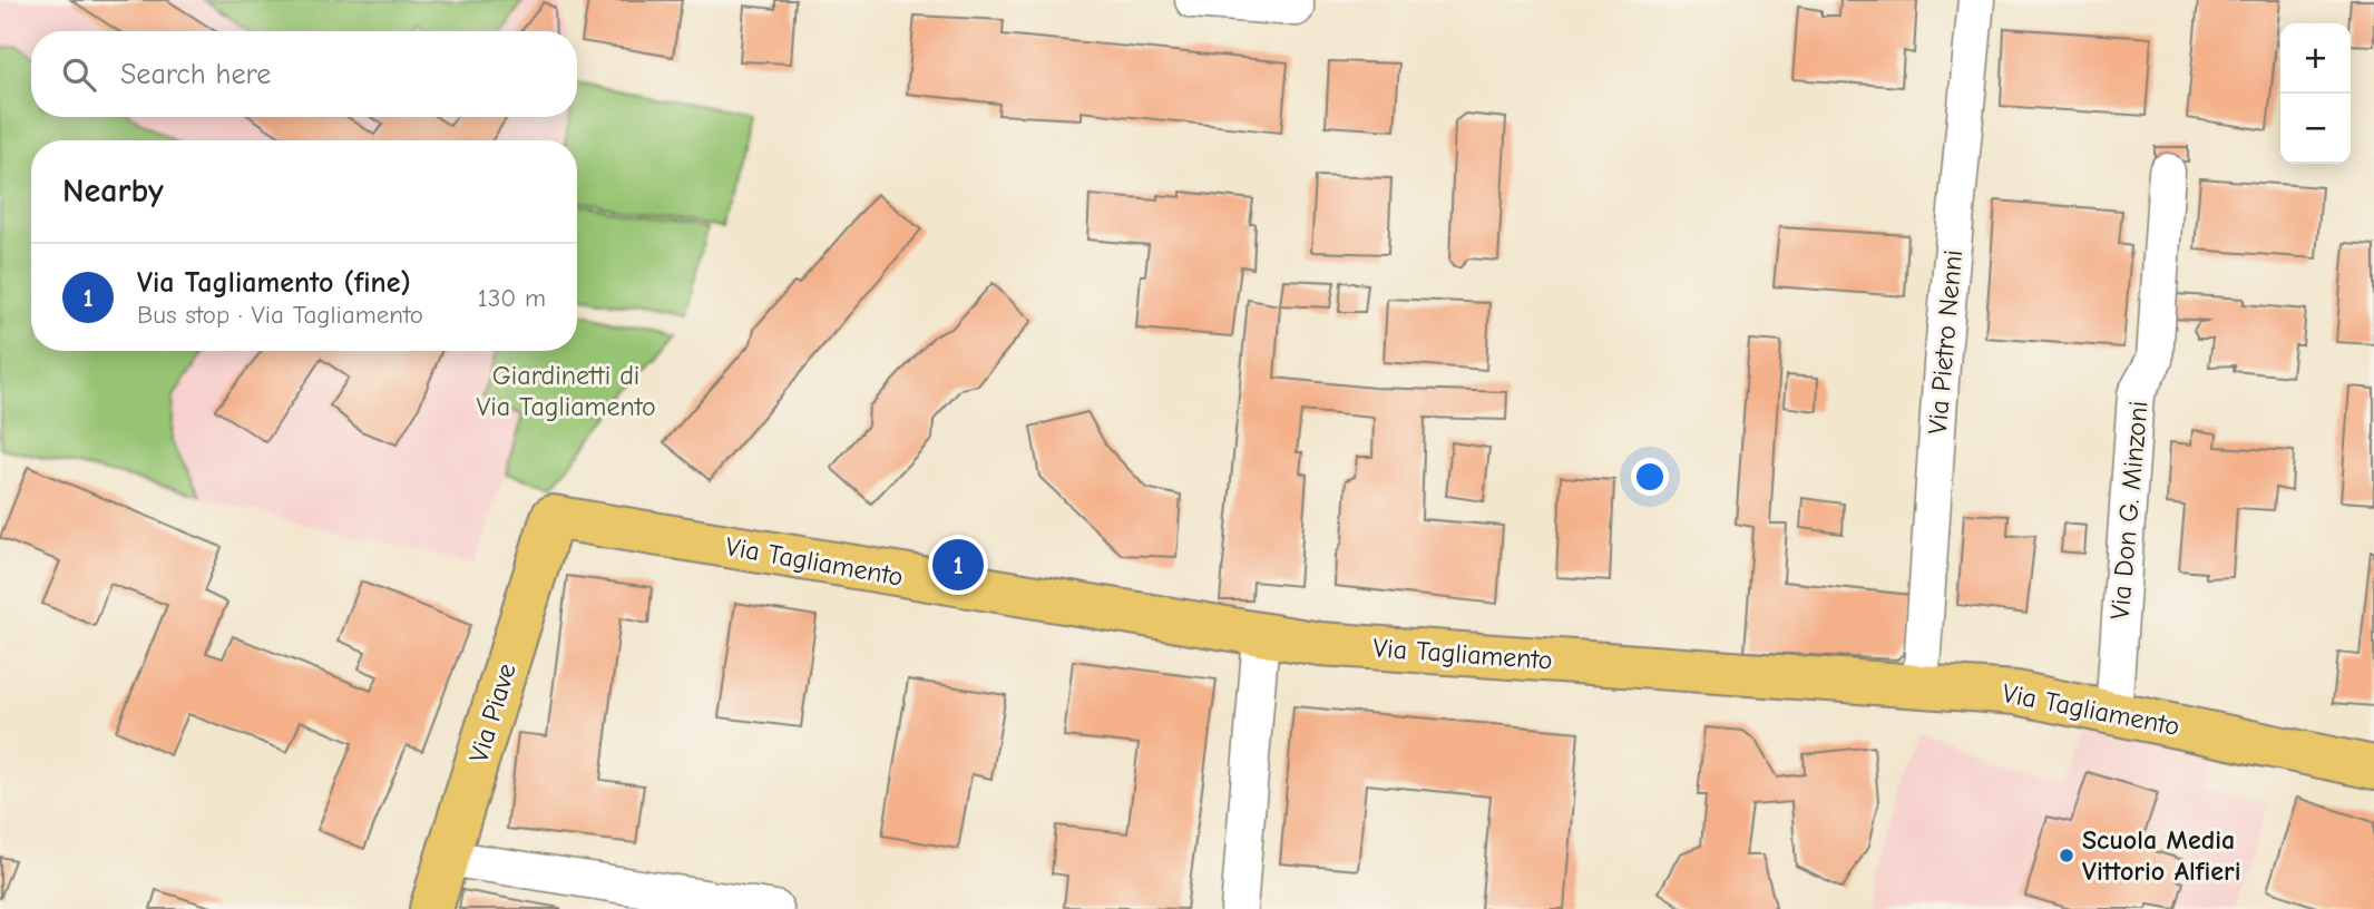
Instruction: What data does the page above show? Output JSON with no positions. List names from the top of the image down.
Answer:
{
  "streets": {
    "main road": ["Via Tagliamento", "Via Piave"],
    "street": ["Via Pietro Nenni", "Via Don G. Minzoni"]
  },
  "crossings": [
    ["Via Pietro Nenni", "Via Tagliamento"],
    ["Via Don G. Minzoni", "Via Tagliamento"],
    ["Via Tagliamento", "Via Piave"]
  ],
  "parks": ["Giardinetti di Via Tagliamento"],
  "places": ["Scuola Media Vittorio Alfieri"],
  "page": {
    "map_buttons": ["+", "−"],
    "search": "Search here",
    "heading": "Nearby",
    "list": [
      {
        "mark": "1",
        "name": "Via Tagliamento (fine)",
        "note": "Bus stop · Via Tagliamento",
        "value": "130 m"
      }
    ],
    "pins": "1"
  }
}
